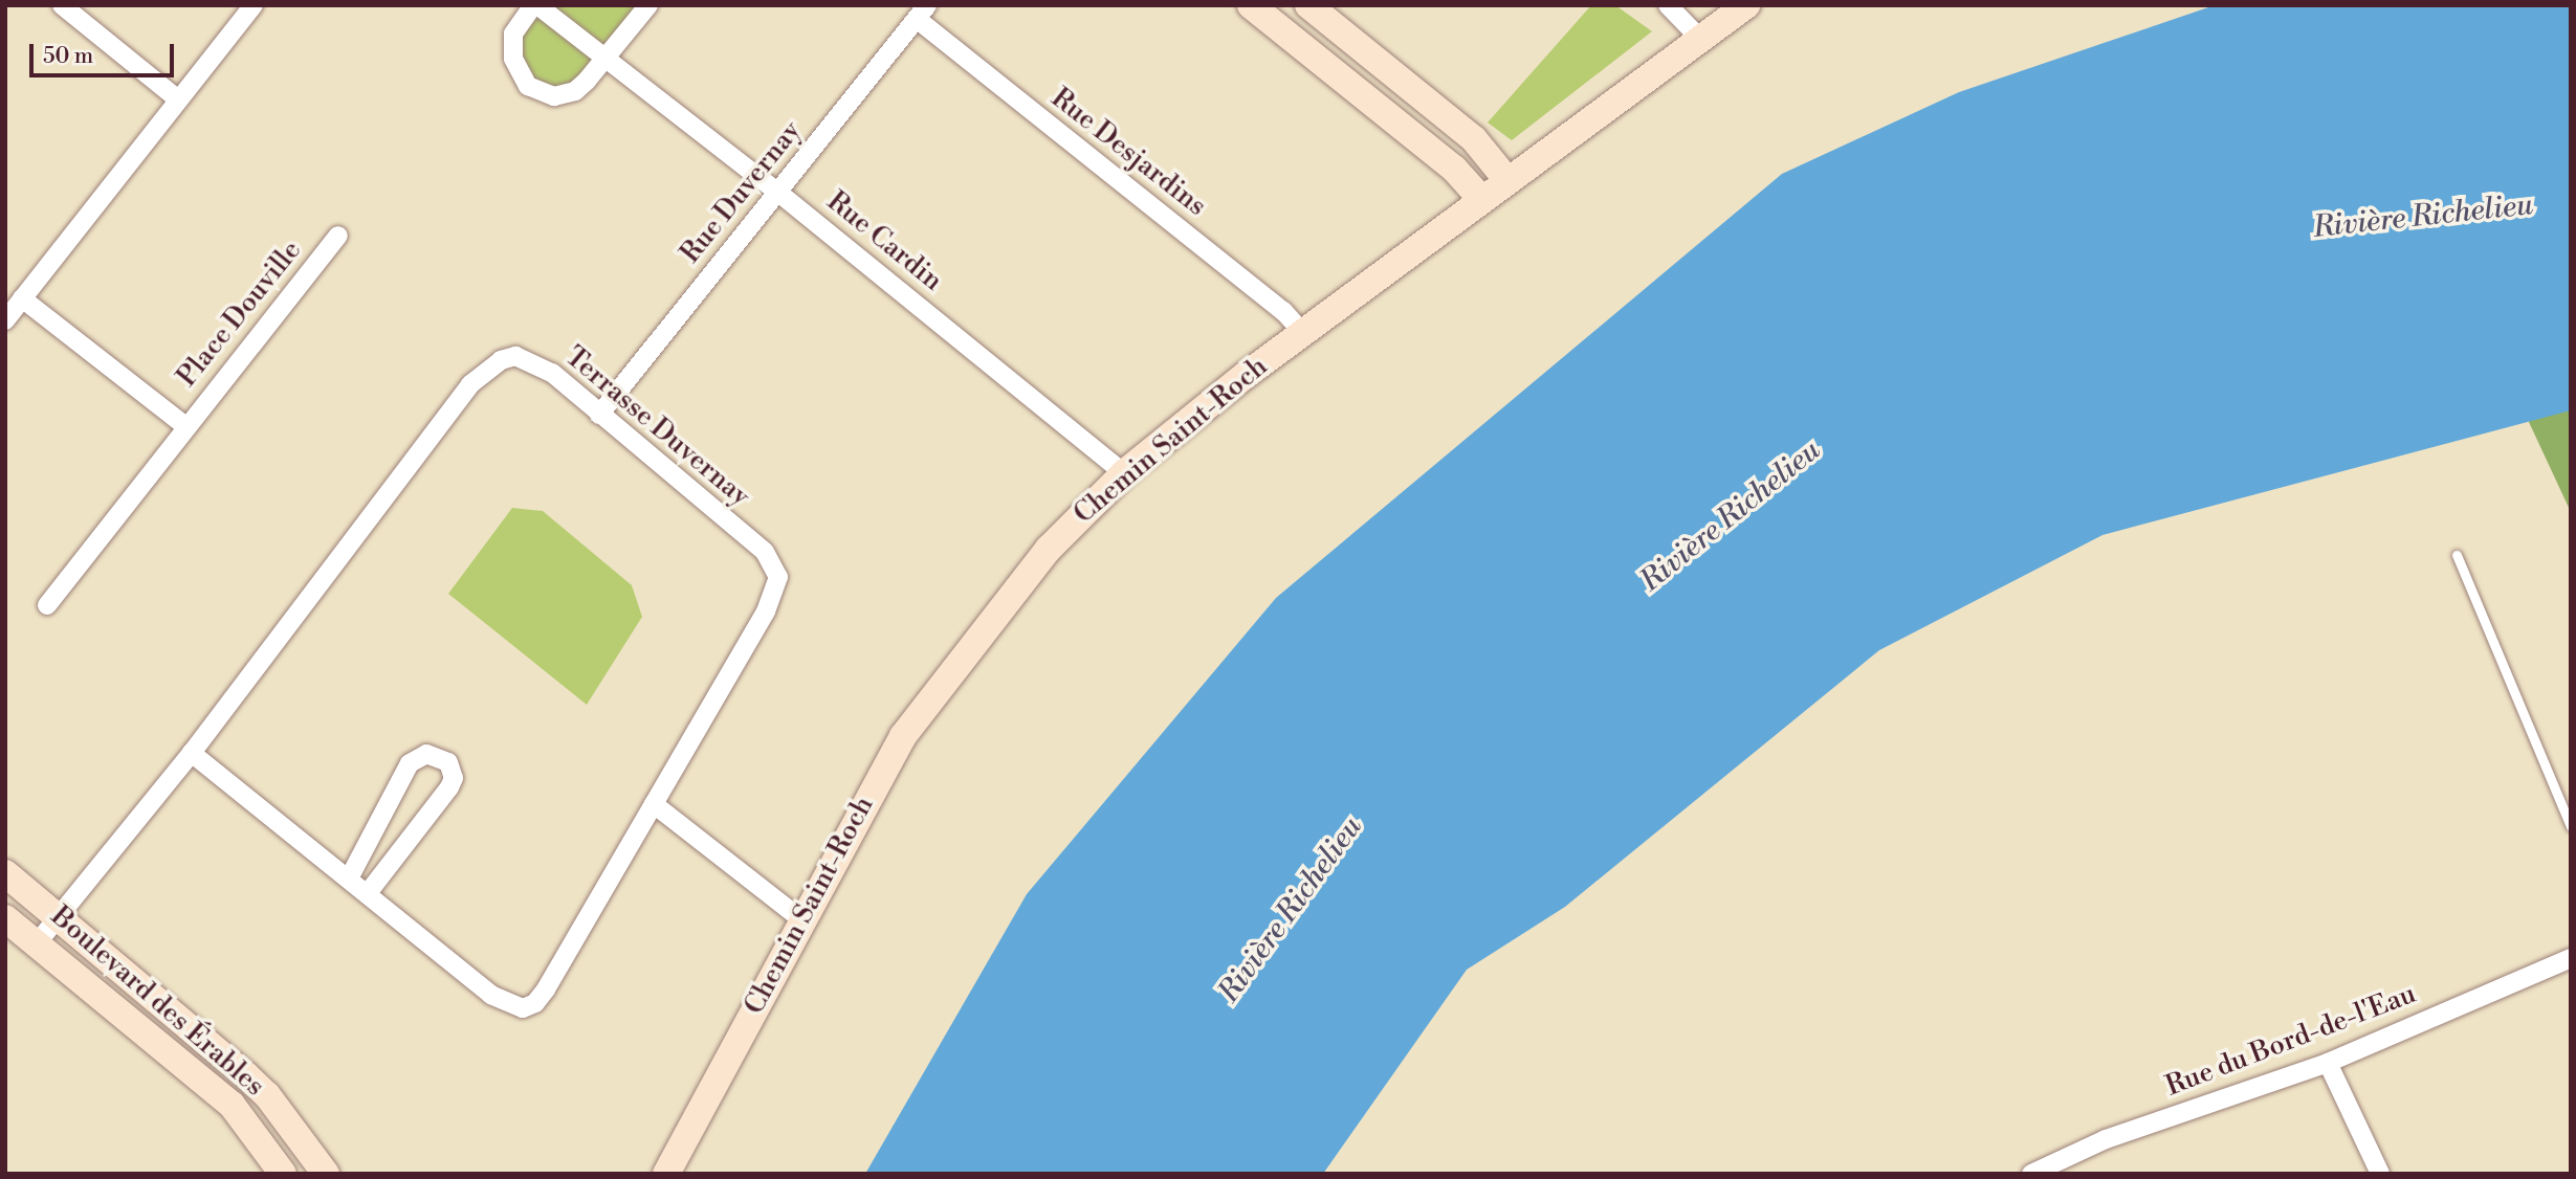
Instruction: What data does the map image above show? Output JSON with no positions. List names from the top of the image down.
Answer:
{
  "streets": {
    "main road": ["Chemin Saint-Roch", "Boulevard des Érables"],
    "street": [
      "Rue Desjardins",
      "Rue Duvernay",
      "Rue Cardin",
      "Place Douville",
      "Terrasse Duvernay",
      "Rue du Bord-de-l'Eau"
    ]
  },
  "crossings": [
    ["Rue Desjardins", "Rue Duvernay"],
    ["Rue Desjardins", "Chemin Saint-Roch"],
    ["Rue Duvernay", "Rue Cardin"],
    ["Rue Duvernay", "Terrasse Duvernay"],
    ["Rue Cardin", "Chemin Saint-Roch"],
    ["Terrasse Duvernay", "Boulevard des Érables"]
  ],
  "water": ["Rivière Richelieu"],
  "scale_bar": "50 m"
}
